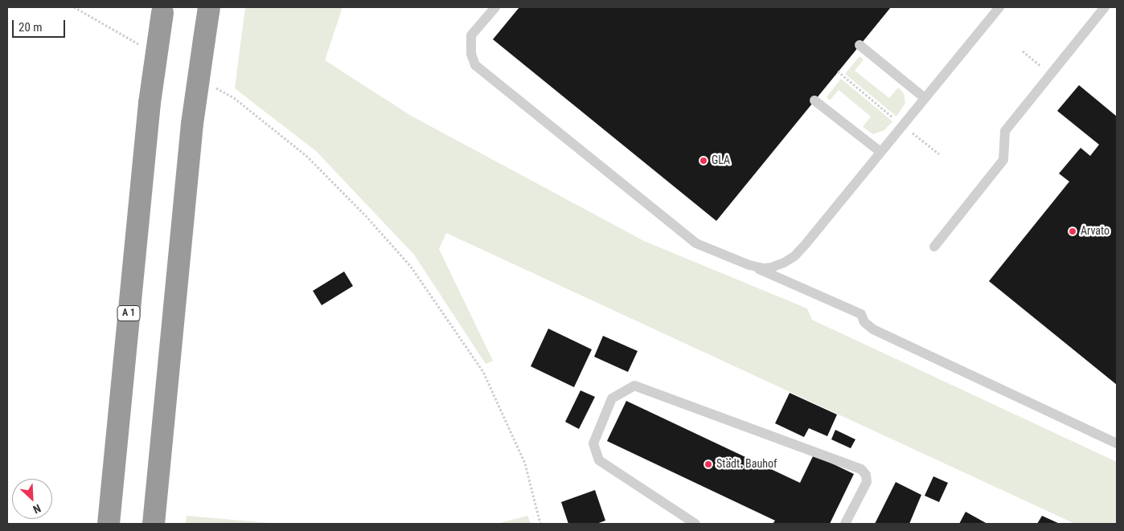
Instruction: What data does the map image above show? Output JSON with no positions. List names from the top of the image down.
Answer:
{
  "streets": {
    "highway": ["A 1"]
  },
  "places": ["GLA", "Arvato", "Städt. Bauhof"],
  "scale_bar": "20 m",
  "north": "bottom right"
}
